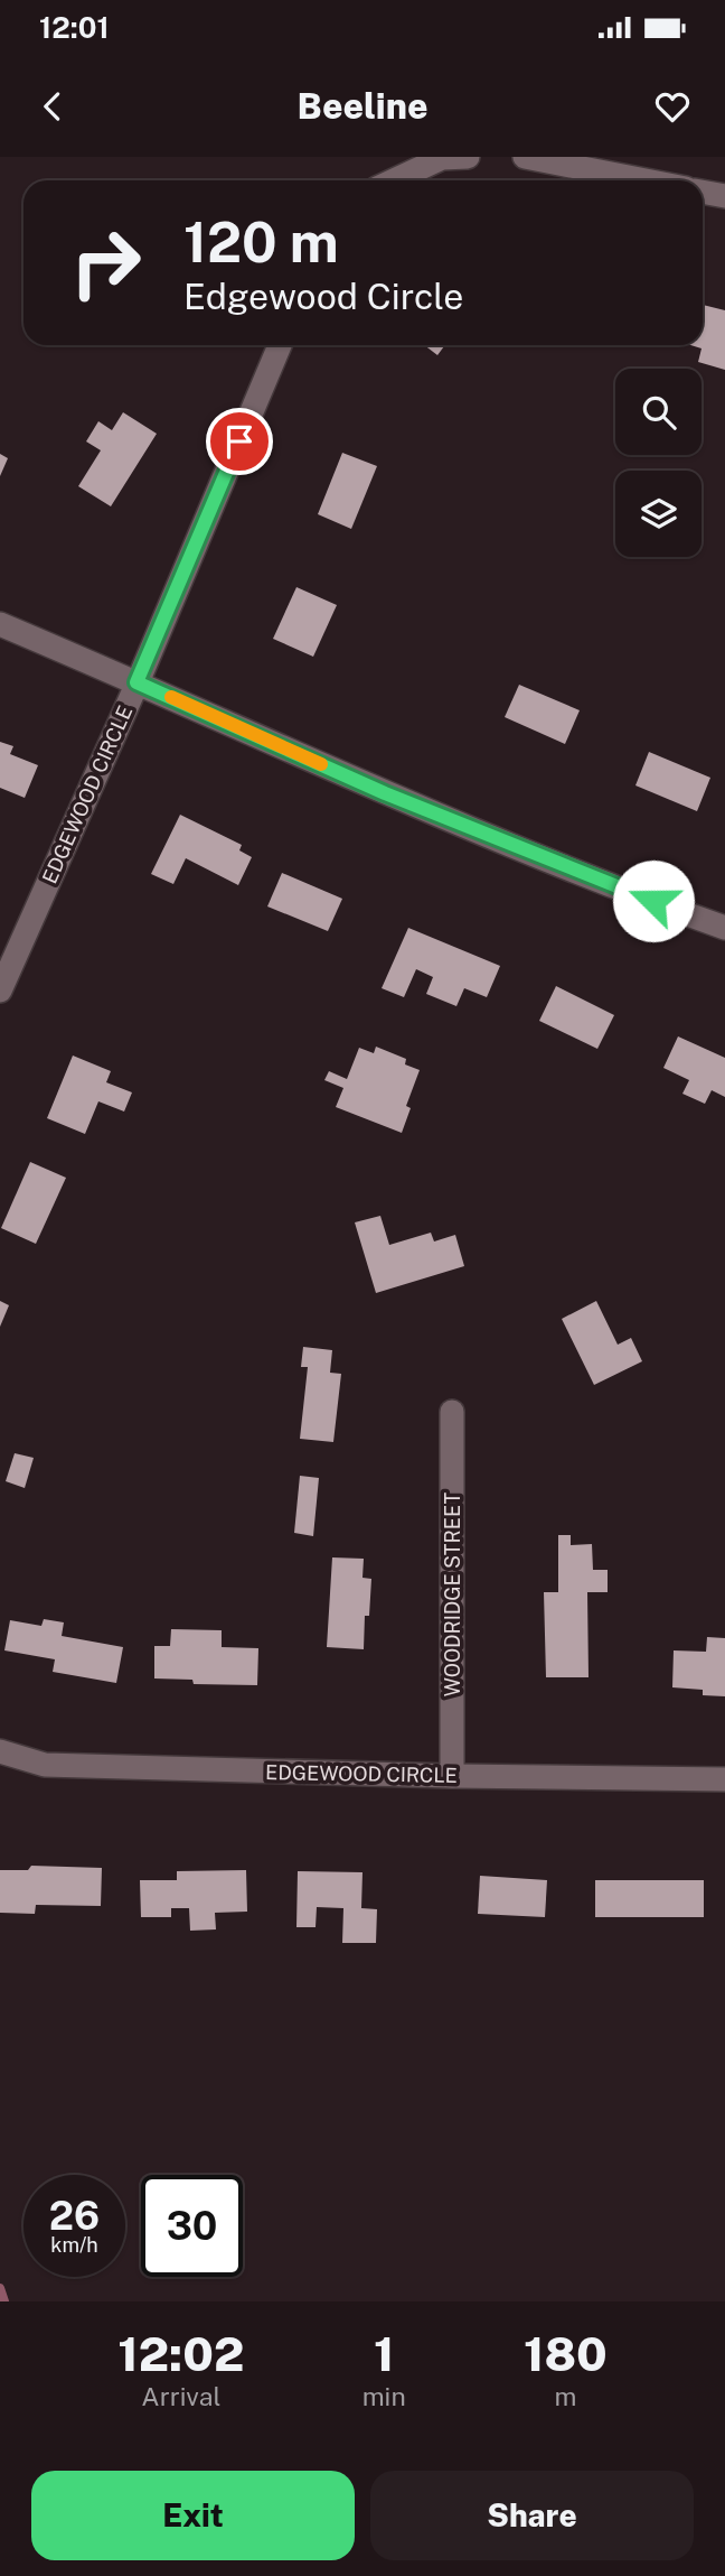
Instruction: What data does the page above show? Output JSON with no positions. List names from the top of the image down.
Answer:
{
  "streets": {
    "street": ["EDGEWOOD CIRCLE", "WOODRIDGE STREET"]
  },
  "crossings": [
    ["EDGEWOOD CIRCLE", "WOODRIDGE STREET"]
  ],
  "page": {
    "status": "12:01",
    "header": "Beeline",
    "turn": ["120 m", "Edgewood Circle"],
    "speed": "26 km/h",
    "limit": "30",
    "eta": [
      "12:02",
      "Arrival",
      "1",
      "min",
      "180",
      "m"
    ],
    "buttons": ["Exit", "Share"]
  }
}
